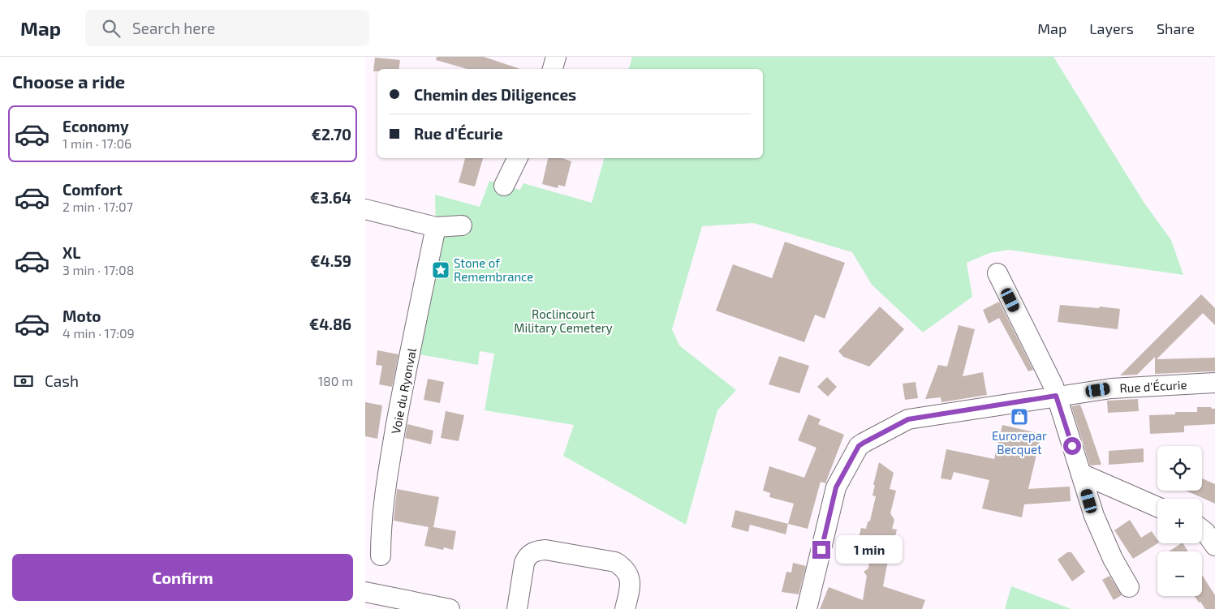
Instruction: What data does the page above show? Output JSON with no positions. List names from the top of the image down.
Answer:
{
  "streets": {
    "street": ["Rue d'Écurie", "Voie du Ryonval"]
  },
  "parks": ["Roclincourt Military Cemetery"],
  "places": {
    "place": ["Stone of Remembrance"],
    "shop": ["Eurorepar Becquet"]
  },
  "page": {
    "header": "Map",
    "search": "Search here",
    "nav": ["Map", "Layers", "Share"],
    "heading": "Choose a ride",
    "banner": ["Chemin des Diligences", "Rue d'Écurie"],
    "list": [
      {
        "name": "Economy",
        "note": "1 min · 17:06",
        "value": "€2.70"
      },
      {
        "name": "Comfort",
        "note": "2 min · 17:07",
        "value": "€3.64"
      },
      {
        "name": "XL",
        "note": "3 min · 17:08",
        "value": "€4.59"
      },
      {
        "name": "Moto",
        "note": "4 min · 17:09",
        "value": "€4.86"
      }
    ],
    "pay": ["Cash", "180 m"],
    "map_buttons": ["+", "−"],
    "bubble": "1 min",
    "buttons": "Confirm"
  }
}
